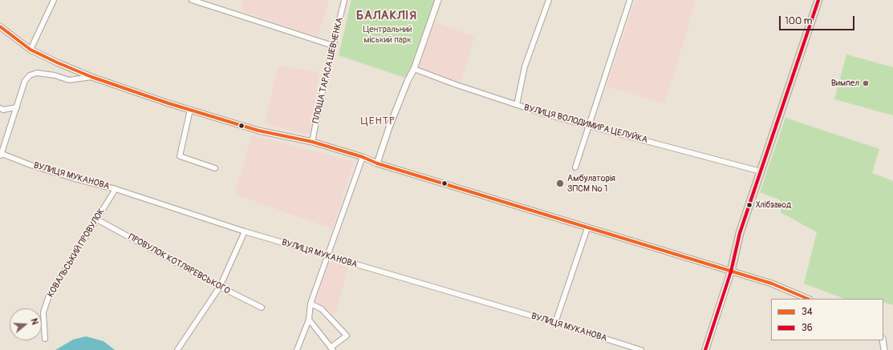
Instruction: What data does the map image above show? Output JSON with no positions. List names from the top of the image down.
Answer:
{
  "streets": {
    "street": [
      "ПЛОЩА ТАРАСА ШЕВЧЕНКА",
      "ВУЛИЦЯ ВОЛОДИМИРА ЦЕЛУЙКА",
      "ВУЛИЦЯ МУКАНОВА",
      "КОВАЛЬСЬКИЙ ПРОВУЛОК",
      "ПРОВУЛОК КОТЛЯРЕВСЬКОГО"
    ]
  },
  "crossings": [
    ["ВУЛИЦЯ МУКАНОВА", "КОВАЛЬСЬКИЙ ПРОВУЛОК"],
    ["КОВАЛЬСЬКИЙ ПРОВУЛОК", "ПРОВУЛОК КОТЛЯРЕВСЬКОГО"]
  ],
  "districts": ["БАЛАКЛІЯ", "ЦЕНТР"],
  "parks": ["Центральний міський парк"],
  "places": ["Вимпел", "Амбулаторія ЗПСМ № 1", "Хлібзавод"],
  "lines": ["transit line 36", "transit line 34"],
  "legend": ["34", "36"],
  "scale_bar": "100 m",
  "north": "right"
}
